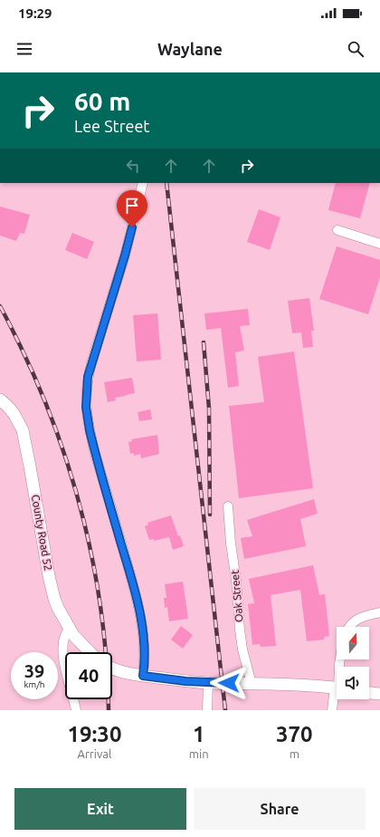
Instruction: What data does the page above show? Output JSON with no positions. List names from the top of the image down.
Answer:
{
  "streets": {
    "street": ["County Road 52", "Oak Street"]
  },
  "north": "top",
  "page": {
    "status": "19:29",
    "header": "Waylane",
    "turn": ["60 m", "Lee Street"],
    "speed": "39 km/h",
    "limit": "40",
    "eta": [
      "19:30",
      "Arrival",
      "1",
      "min",
      "370",
      "m"
    ],
    "buttons": ["Exit", "Share"]
  }
}
